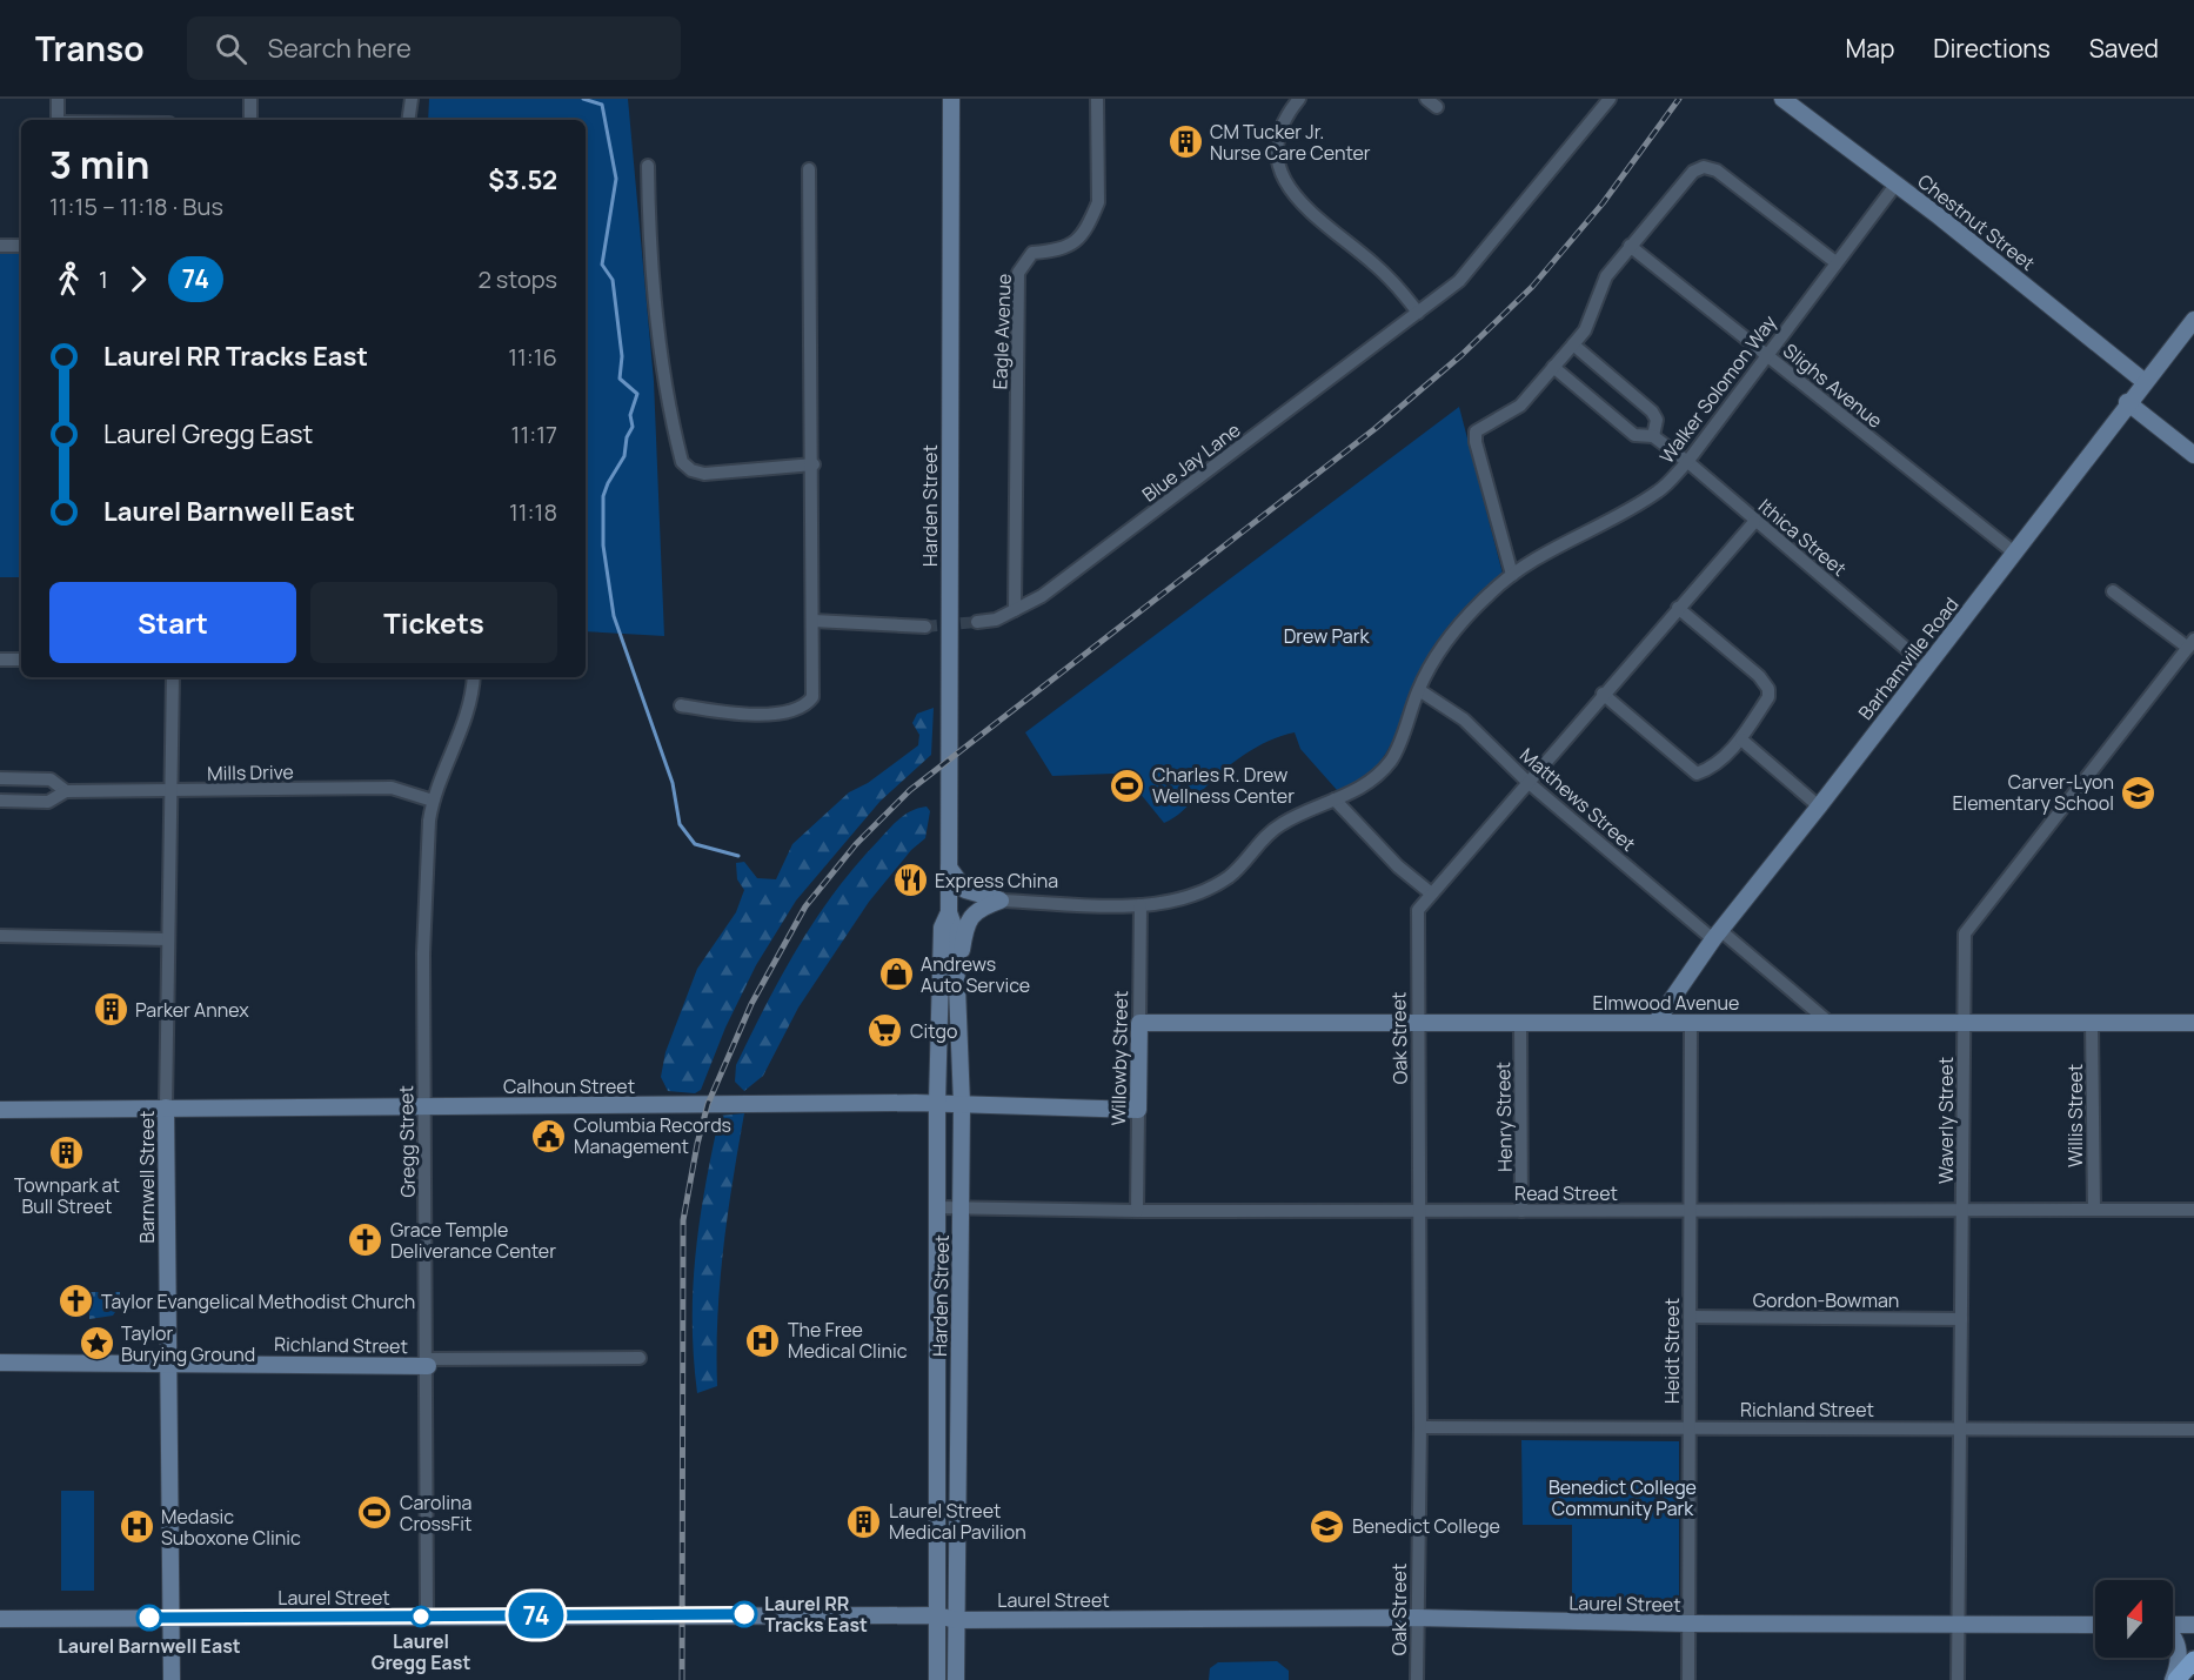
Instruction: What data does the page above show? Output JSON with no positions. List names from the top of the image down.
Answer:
{
  "streets": {
    "street": [
      "Chestnut Street",
      "Eagle Avenue",
      "Slighs Avenue",
      "Walker Solomon Way",
      "Blue Jay Lane",
      "Harden Street",
      "Ithica Street",
      "Barhamville Road",
      "Mills Drive",
      "Matthews Street",
      "Elmwood Avenue",
      "Oak Street",
      "Willowby Street",
      "Calhoun Street",
      "Willis Street",
      "Henry Street",
      "Waverly Street",
      "Gregg Street",
      "Barnwell Street",
      "Read Street",
      "Gordon-Bowman",
      "Richland Street",
      "Heidt Street",
      "Laurel Street"
    ]
  },
  "crossings": [
    ["Chestnut Street", "Walker Solomon Way"],
    ["Chestnut Street", "Barhamville Road"],
    ["Eagle Avenue", "Blue Jay Lane"],
    ["Slighs Avenue", "Walker Solomon Way"],
    ["Slighs Avenue", "Barhamville Road"],
    ["Walker Solomon Way", "Ithica Street"],
    ["Walker Solomon Way", "Matthews Street"],
    ["Walker Solomon Way", "Willowby Street"],
    ["Harden Street", "Calhoun Street"],
    ["Harden Street", "Read Street"],
    ["Harden Street", "Laurel Street"],
    ["Ithica Street", "Barhamville Road"],
    ["Ithica Street", "Oak Street"],
    ["Barhamville Road", "Matthews Street"],
    ["Barhamville Road", "Elmwood Avenue"],
    ["Mills Drive", "Gregg Street"],
    ["Mills Drive", "Barnwell Street"],
    ["Matthews Street", "Elmwood Avenue"],
    ["Matthews Street", "Oak Street"],
    ["Elmwood Avenue", "Oak Street"],
    ["Elmwood Avenue", "Willowby Street"],
    ["Elmwood Avenue", "Willis Street"],
    ["Elmwood Avenue", "Henry Street"],
    ["Elmwood Avenue", "Waverly Street"],
    ["Elmwood Avenue", "Heidt Street"],
    ["Oak Street", "Read Street"],
    ["Oak Street", "Richland Street"],
    ["Oak Street", "Laurel Street"],
    ["Willowby Street", "Calhoun Street"],
    ["Willowby Street", "Read Street"],
    ["Calhoun Street", "Gregg Street"],
    ["Calhoun Street", "Barnwell Street"],
    ["Willis Street", "Read Street"],
    ["Henry Street", "Read Street"],
    ["Waverly Street", "Read Street"],
    ["Waverly Street", "Gordon-Bowman"],
    ["Waverly Street", "Richland Street"],
    ["Waverly Street", "Laurel Street"],
    ["Gregg Street", "Richland Street"],
    ["Gregg Street", "Laurel Street"],
    ["Barnwell Street", "Richland Street"],
    ["Barnwell Street", "Laurel Street"],
    ["Read Street", "Heidt Street"],
    ["Gordon-Bowman", "Heidt Street"],
    ["Richland Street", "Heidt Street"],
    ["Heidt Street", "Laurel Street"]
  ],
  "parks": ["Drew Park", "Benedict College Community Park"],
  "places": {
    "building": [
      "CM Tucker Jr. Nurse Care Center",
      "Parker Annex",
      "Townpark at Bull Street",
      "Laurel Street Medical Pavilion"
    ],
    "sports": ["Charles R. Drew Wellness Center", "Carolina CrossFit"],
    "school or university": ["Carver-Lyon Elementary School", "Benedict College"],
    "restaurant": ["Express China"],
    "shop": ["Andrews Auto Service"],
    "supermarket": ["Citgo"],
    "public building": ["Columbia Records Management"],
    "church": ["Grace Temple Deliverance Center", "Taylor Evangelical Methodist Church"],
    "hospital": ["The Free Medical Clinic", "Medasic Suboxone Clinic"],
    "place": ["Taylor Burying Ground"],
    "other": ["Laurel RR Tracks East", "Laurel Gregg East", "Laurel Barnwell East"]
  },
  "lines": ["bus line 74"],
  "north": "top",
  "page": {
    "header": "Transo",
    "search": "Search here",
    "nav": ["Map", "Directions", "Saved"],
    "on_map": "74",
    "heading": ["3 min", "11:15 – 11:18 · Bus", "$3.52"],
    "legs": ["1", "74", "2 stops"],
    "list": [
      {
        "name": "Laurel RR Tracks East",
        "value": "11:16"
      },
      {
        "name": "Laurel Gregg East",
        "value": "11:17"
      },
      {
        "name": "Laurel Barnwell East",
        "value": "11:18"
      }
    ],
    "buttons": ["Start", "Tickets"]
  }
}
